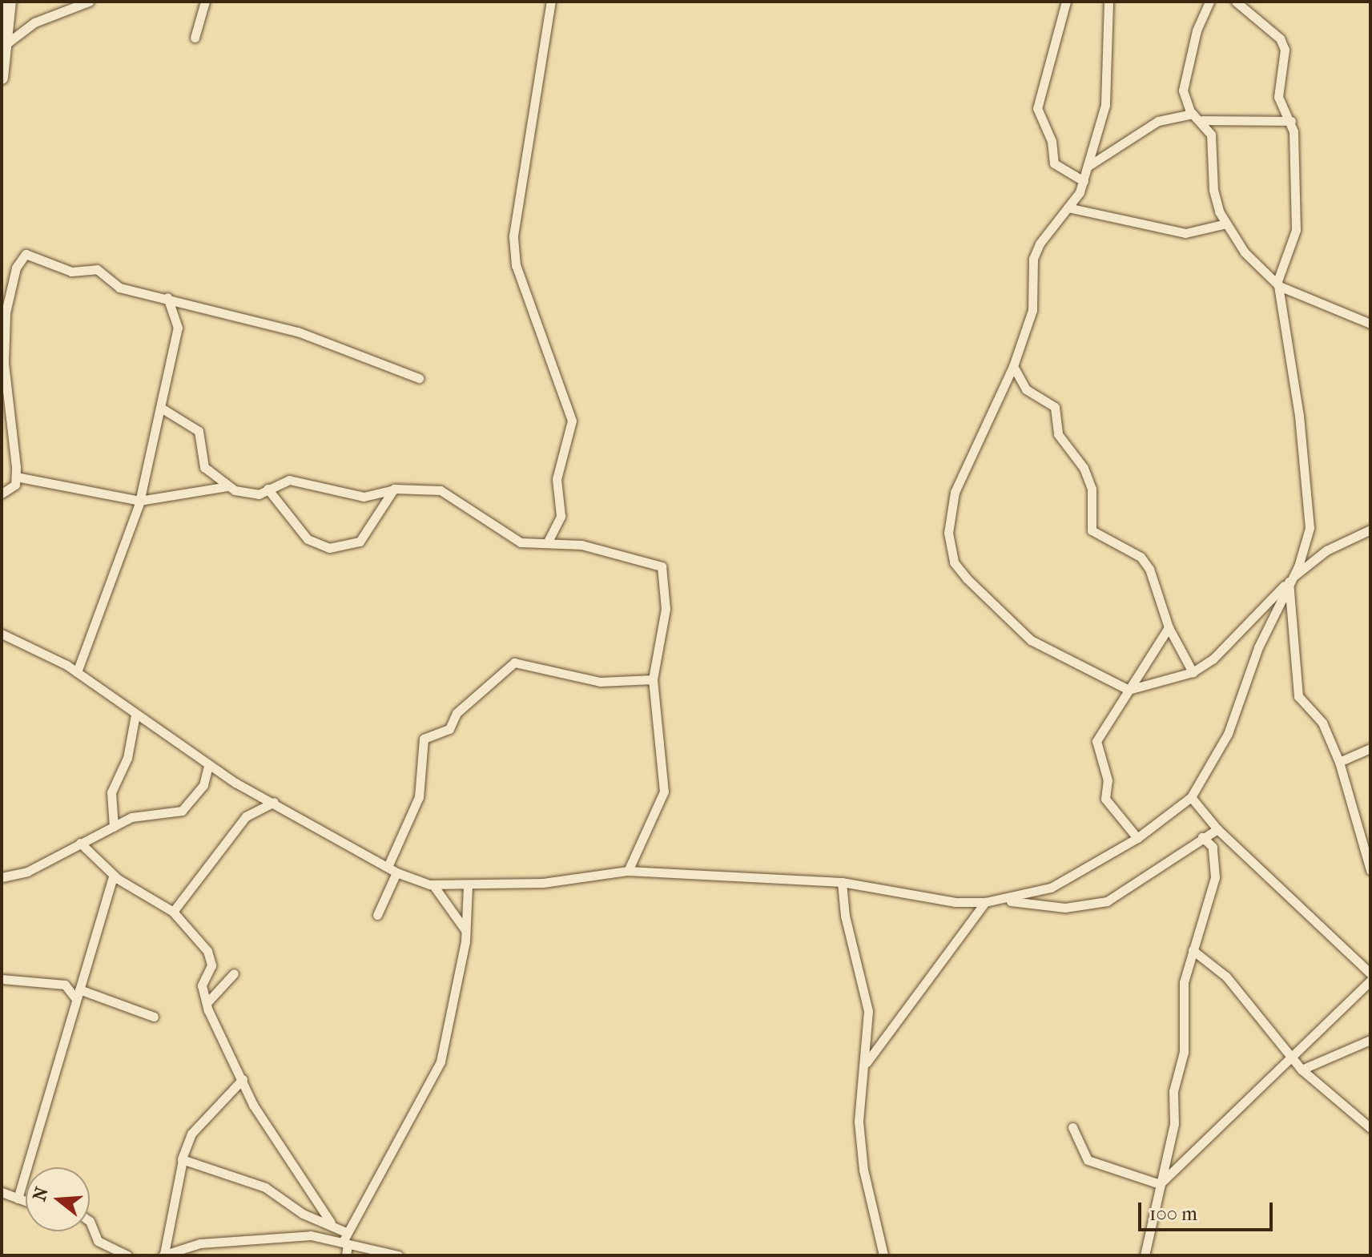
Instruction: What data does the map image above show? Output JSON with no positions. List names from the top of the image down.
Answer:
{
  "scale_bar": "100 m",
  "north": "left"
}
